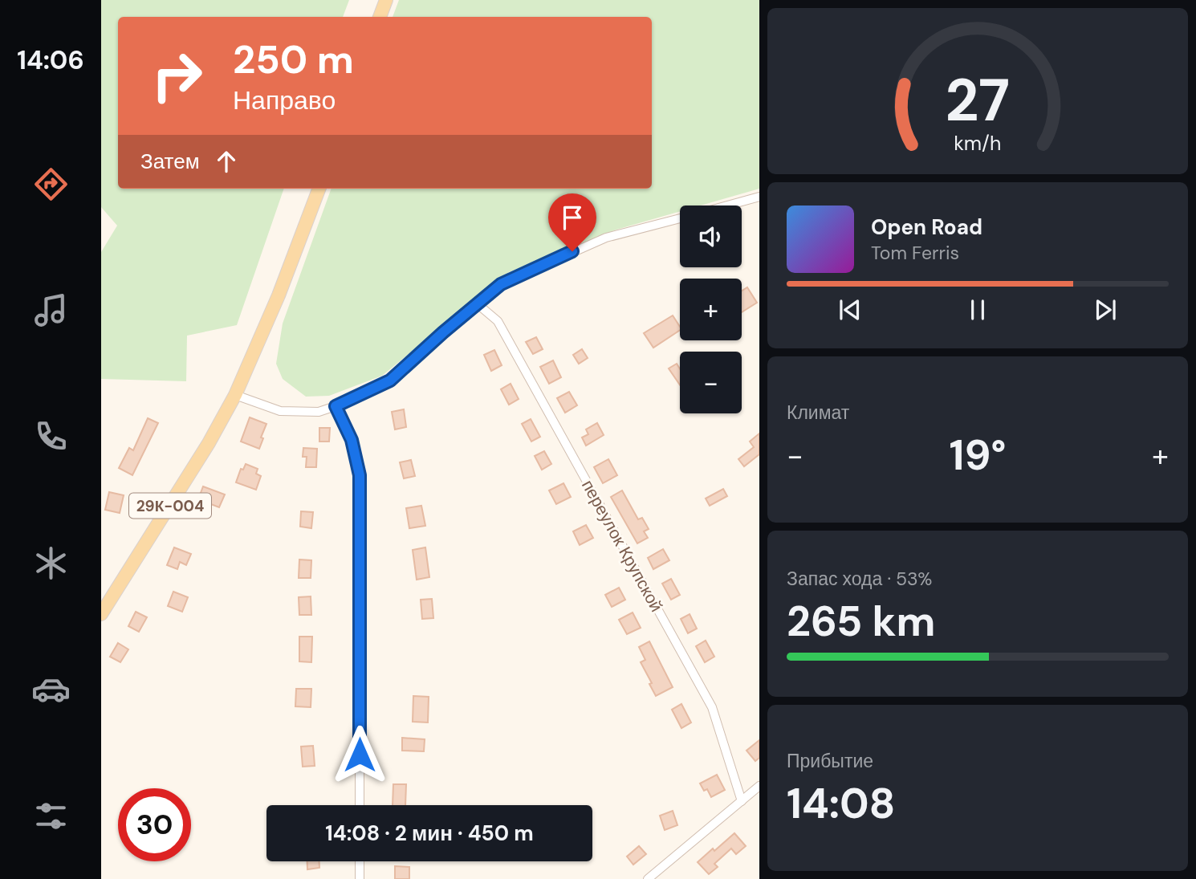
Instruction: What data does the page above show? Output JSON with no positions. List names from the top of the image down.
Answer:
{
  "streets": {
    "main road": ["29К-004"],
    "street": ["переулок Крупской"]
  },
  "page": {
    "tabs": "14:06",
    "turn": ["250 m", "Направо"],
    "then": "Затем",
    "map_buttons": ["+", "−"],
    "song": ["Open Road", "Tom Ferris"],
    "tile": [
      "Климат",
      ["Запас хода · 53%", "265 km"],
      ["Прибытие", "14:08"]
    ],
    "heat": ["−", "19°", "+"],
    "limit": "30",
    "trip": "14:08 · 2 мин · 450 m",
    "gauge": ["27", "km/h"]
  }
}
